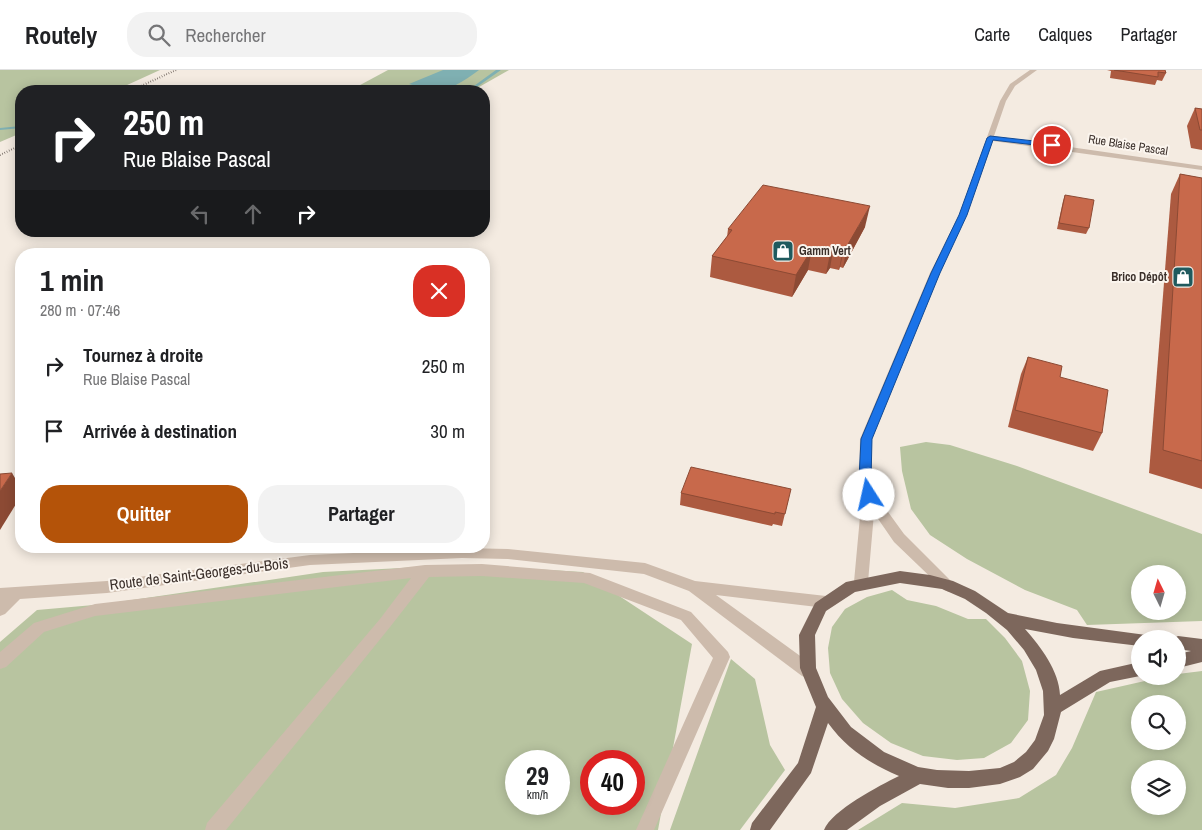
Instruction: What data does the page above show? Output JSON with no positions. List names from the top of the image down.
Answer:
{
  "streets": {
    "street": ["Rue Blaise Pascal", "Route de Saint-Georges-du-Bois"]
  },
  "places": {
    "shop": ["Gamm Vert", "Brico Dépôt"]
  },
  "north": "top",
  "page": {
    "header": "Routely",
    "search": "Rechercher",
    "nav": ["Carte", "Calques", "Partager"],
    "turn": ["250 m", "Rue Blaise Pascal"],
    "heading": ["1 min", "280 m · 07:46"],
    "list": [
      {
        "name": "Tournez à droite",
        "note": "Rue Blaise Pascal",
        "value": "250 m"
      },
      {
        "name": "Arrivée à destination",
        "value": "30 m"
      }
    ],
    "buttons": ["Quitter", "Partager"],
    "speed": "29 km/h",
    "limit": "40"
  }
}
